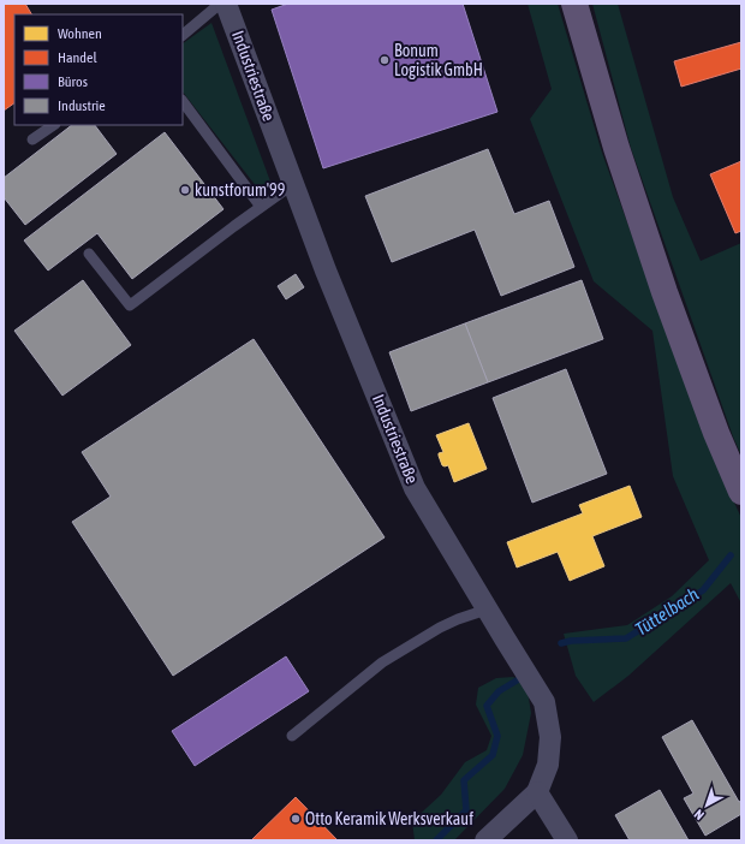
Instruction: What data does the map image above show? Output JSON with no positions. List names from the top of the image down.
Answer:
{
  "streets": {
    "street": ["Industriestraße"]
  },
  "water": ["Tüttelbach"],
  "places": ["Bonum Logistik GmbH", "kunstforum'99", "Otto Keramik Werksverkauf"],
  "legend": [
    "Wohnen",
    "Handel",
    "Büros",
    "Industrie"
  ],
  "north": "bottom left"
}
